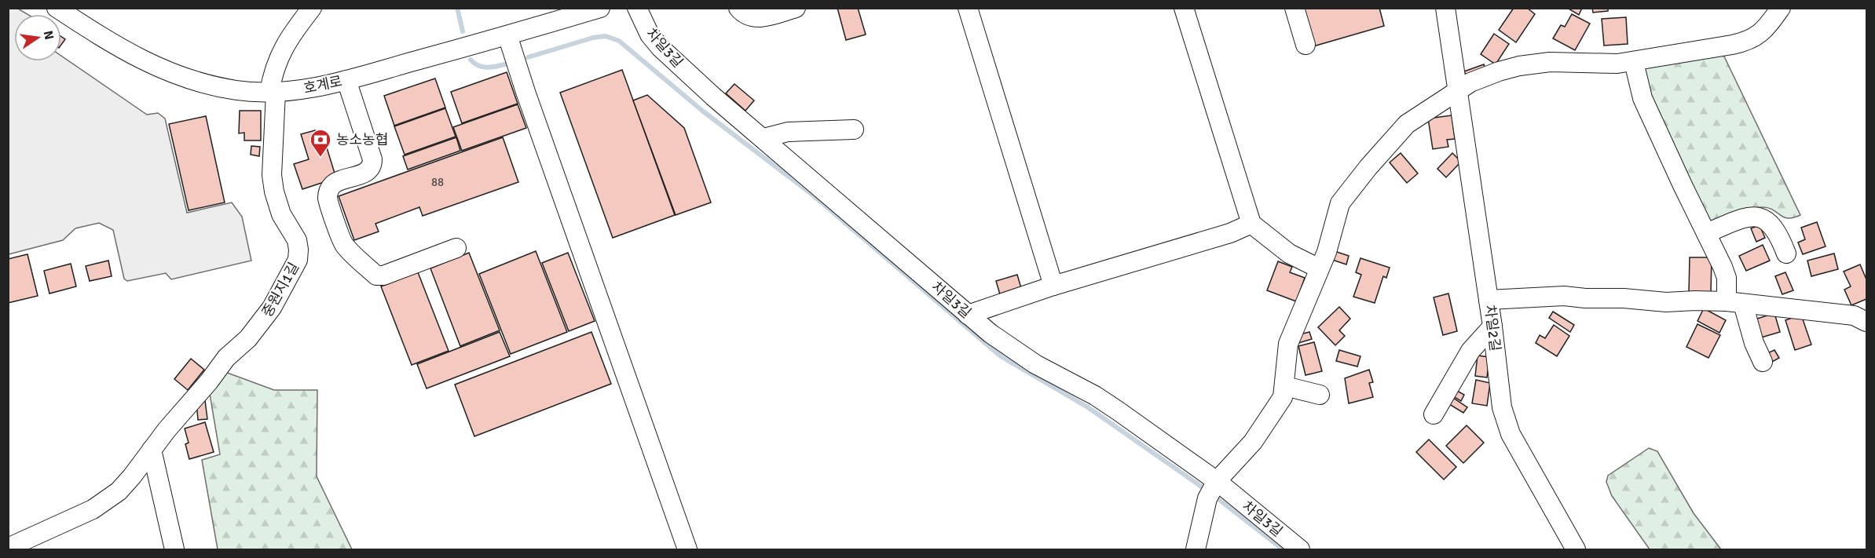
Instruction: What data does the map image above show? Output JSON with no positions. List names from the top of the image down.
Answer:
{
  "streets": {
    "street": [
      "차일3길",
      "호계로",
      "중원지1길",
      "차일2길"
    ]
  },
  "crossings": [
    ["호계로", "중원지1길"]
  ],
  "places": {
    "bank": ["농소농협"]
  },
  "house_numbers": ["88"],
  "north": "right"
}
